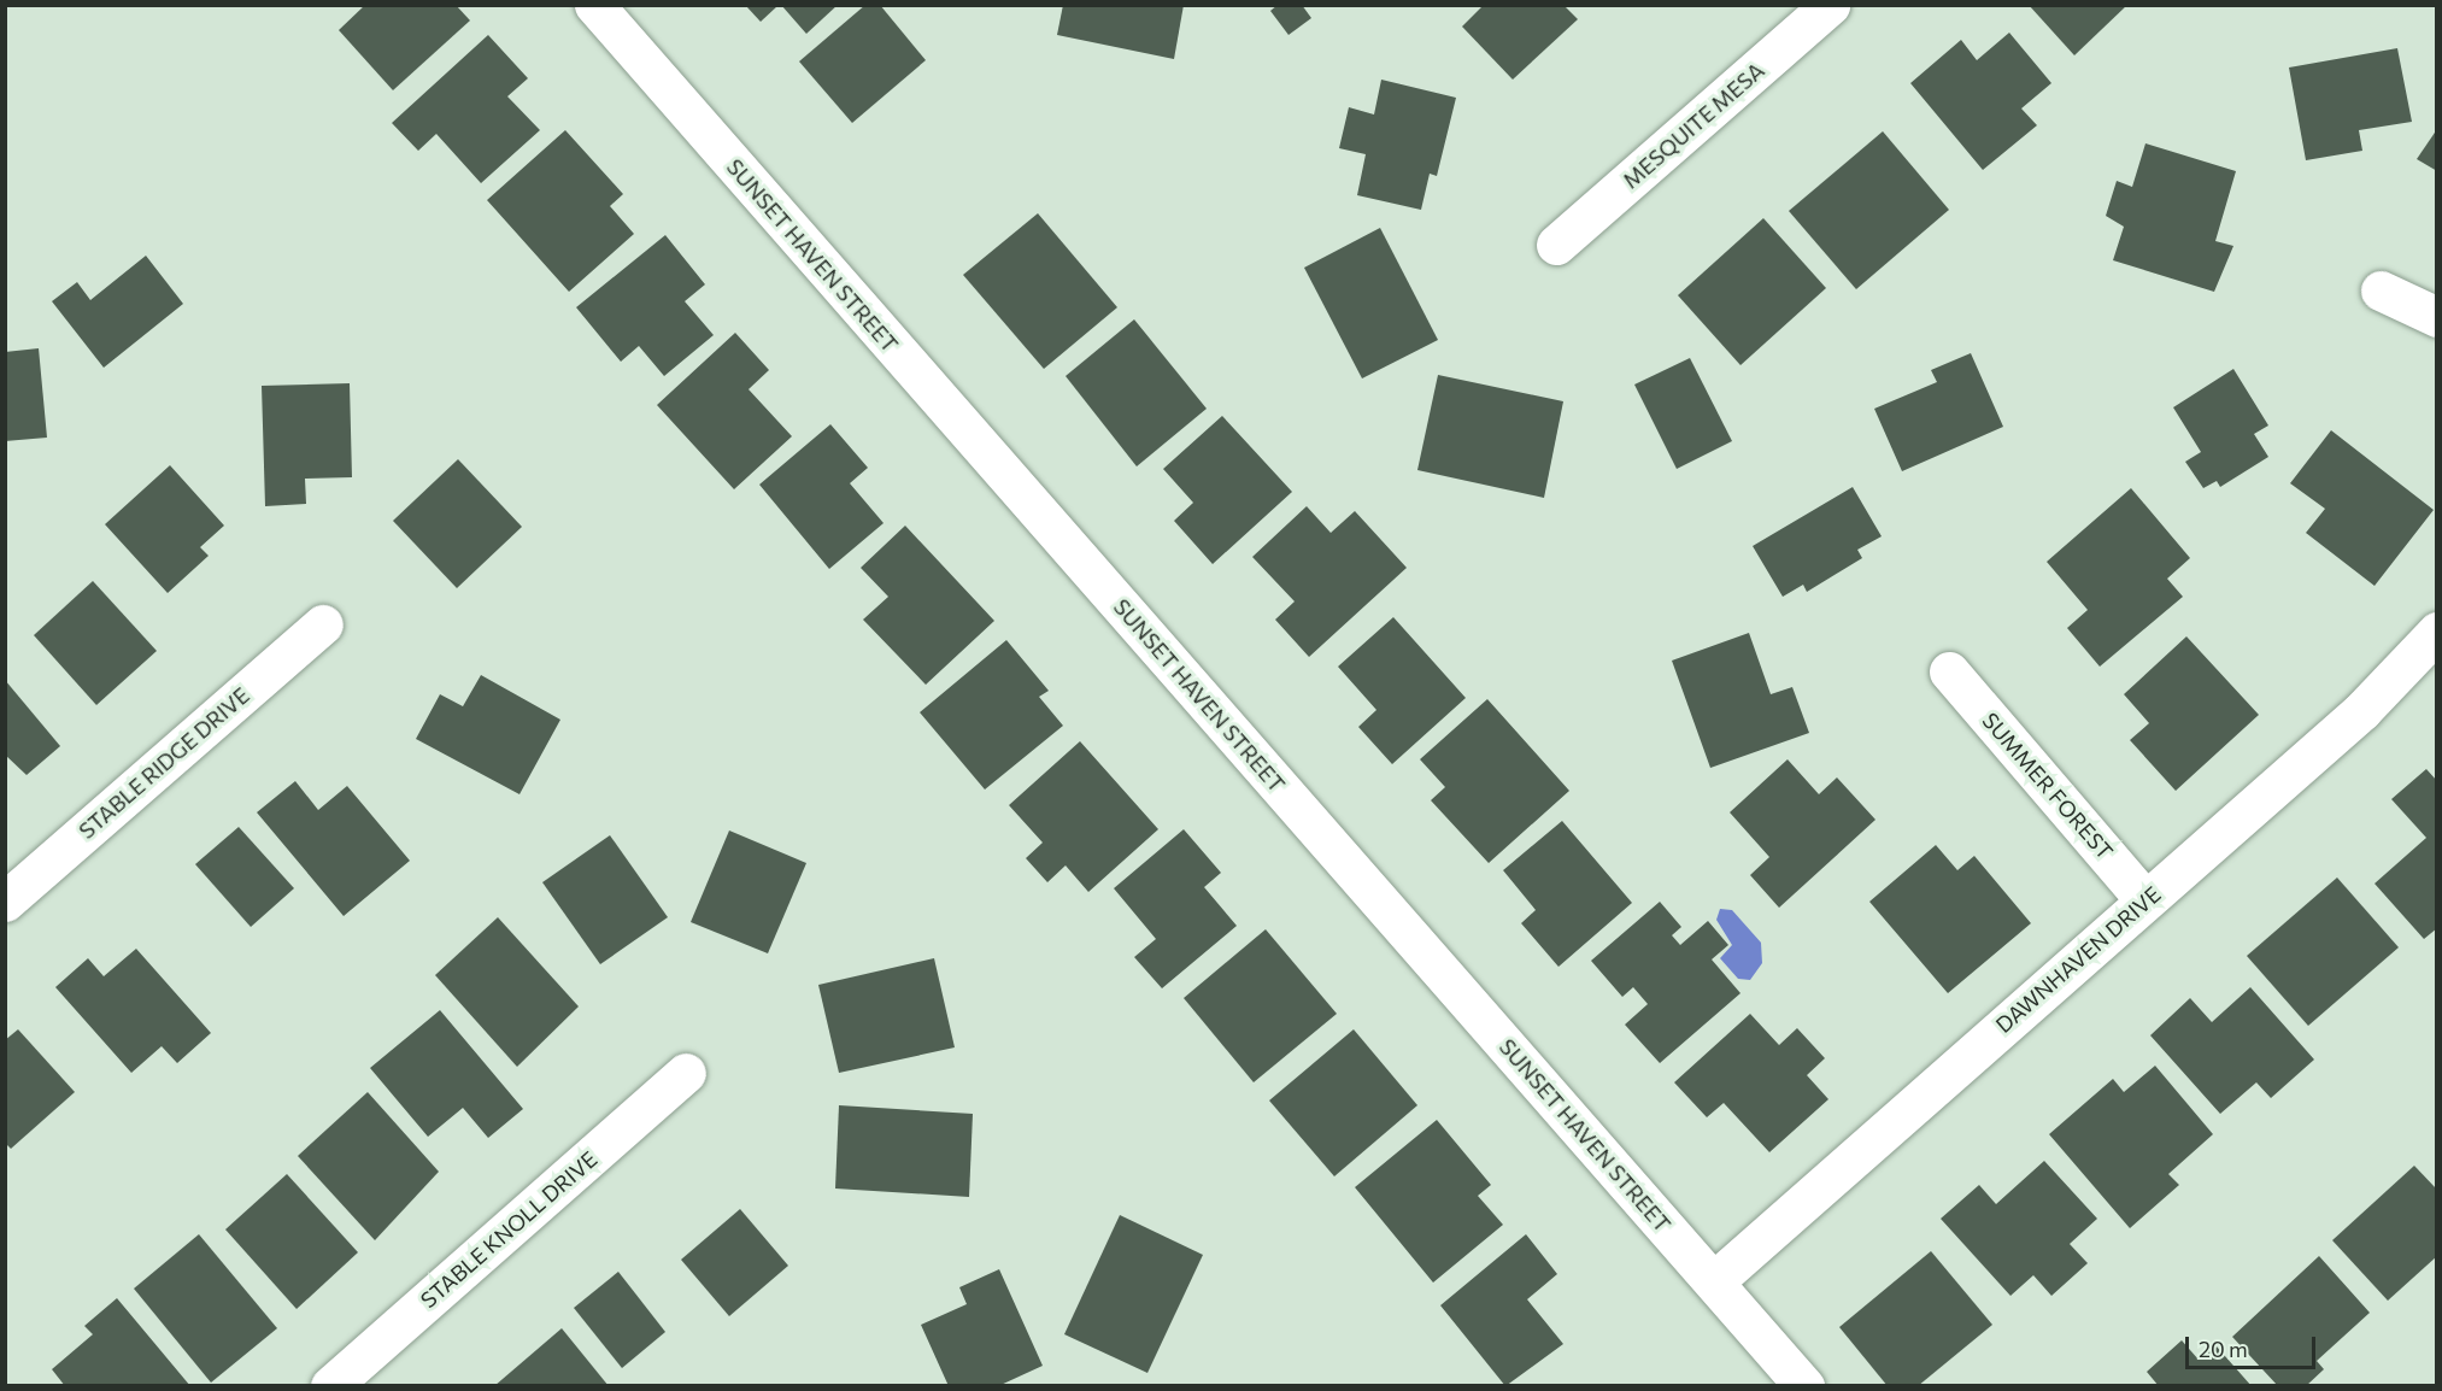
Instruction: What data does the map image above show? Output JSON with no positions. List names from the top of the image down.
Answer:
{
  "streets": {
    "street": [
      "MESQUITE MESA",
      "SUNSET HAVEN STREET",
      "STABLE RIDGE DRIVE",
      "SUMMER FOREST",
      "DAWNHAVEN DRIVE",
      "STABLE KNOLL DRIVE"
    ]
  },
  "crossings": [
    ["SUNSET HAVEN STREET", "DAWNHAVEN DRIVE"],
    ["SUMMER FOREST", "DAWNHAVEN DRIVE"]
  ],
  "scale_bar": "20 m"
}
